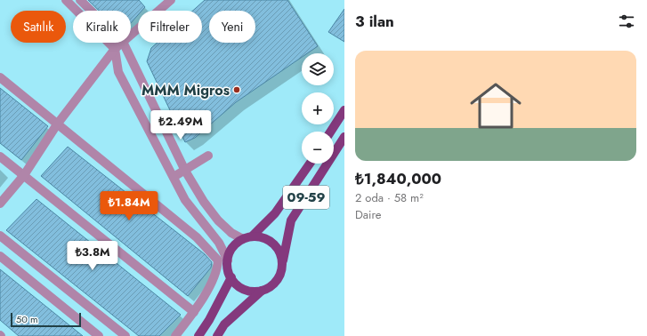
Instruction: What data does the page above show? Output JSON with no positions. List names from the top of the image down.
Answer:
{
  "streets": {
    "main road": ["09-59"]
  },
  "places": ["MMM Migros"],
  "scale_bar": "50 m",
  "page": {
    "heading": "3 ilan",
    "chip": [
      "Satılık",
      "Kiralık",
      "Filtreler",
      "Yeni"
    ],
    "list": [
      {
        "name": "₺1,840,000",
        "note": "2 oda · 58 m² · Daire"
      }
    ],
    "map_buttons": ["+", "−"],
    "price": ["₺2.49M", "₺1.84M", "₺3.8M"],
    "scale": "50 m"
  }
}
